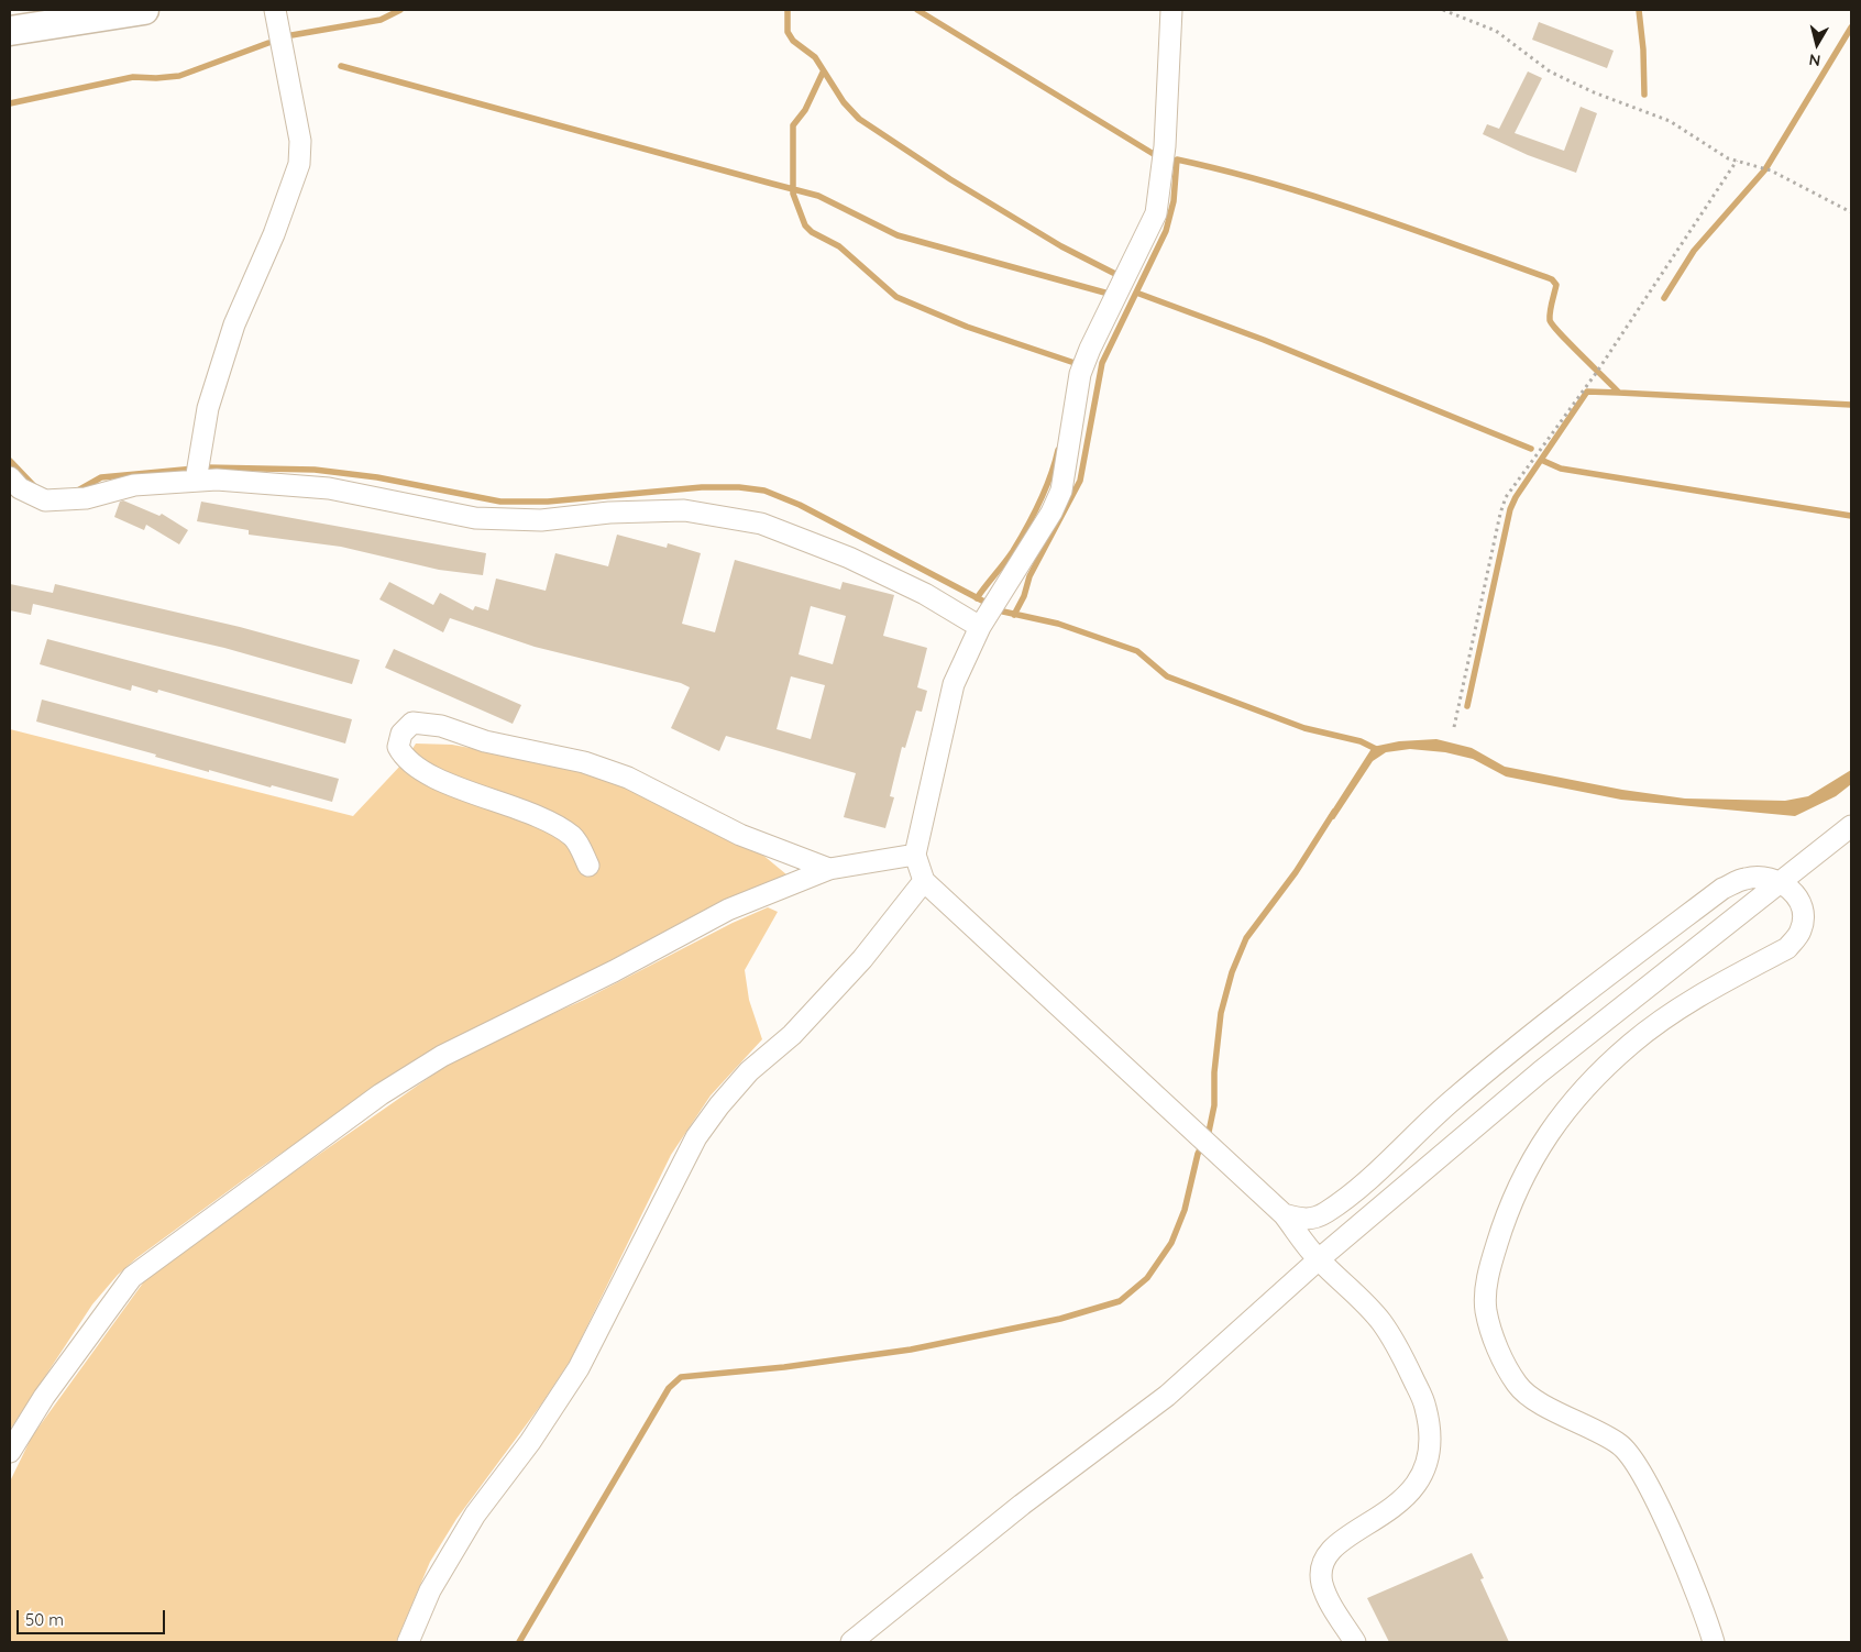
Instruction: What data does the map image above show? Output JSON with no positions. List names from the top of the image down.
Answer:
{
  "scale_bar": "50 m",
  "north": "bottom"
}
